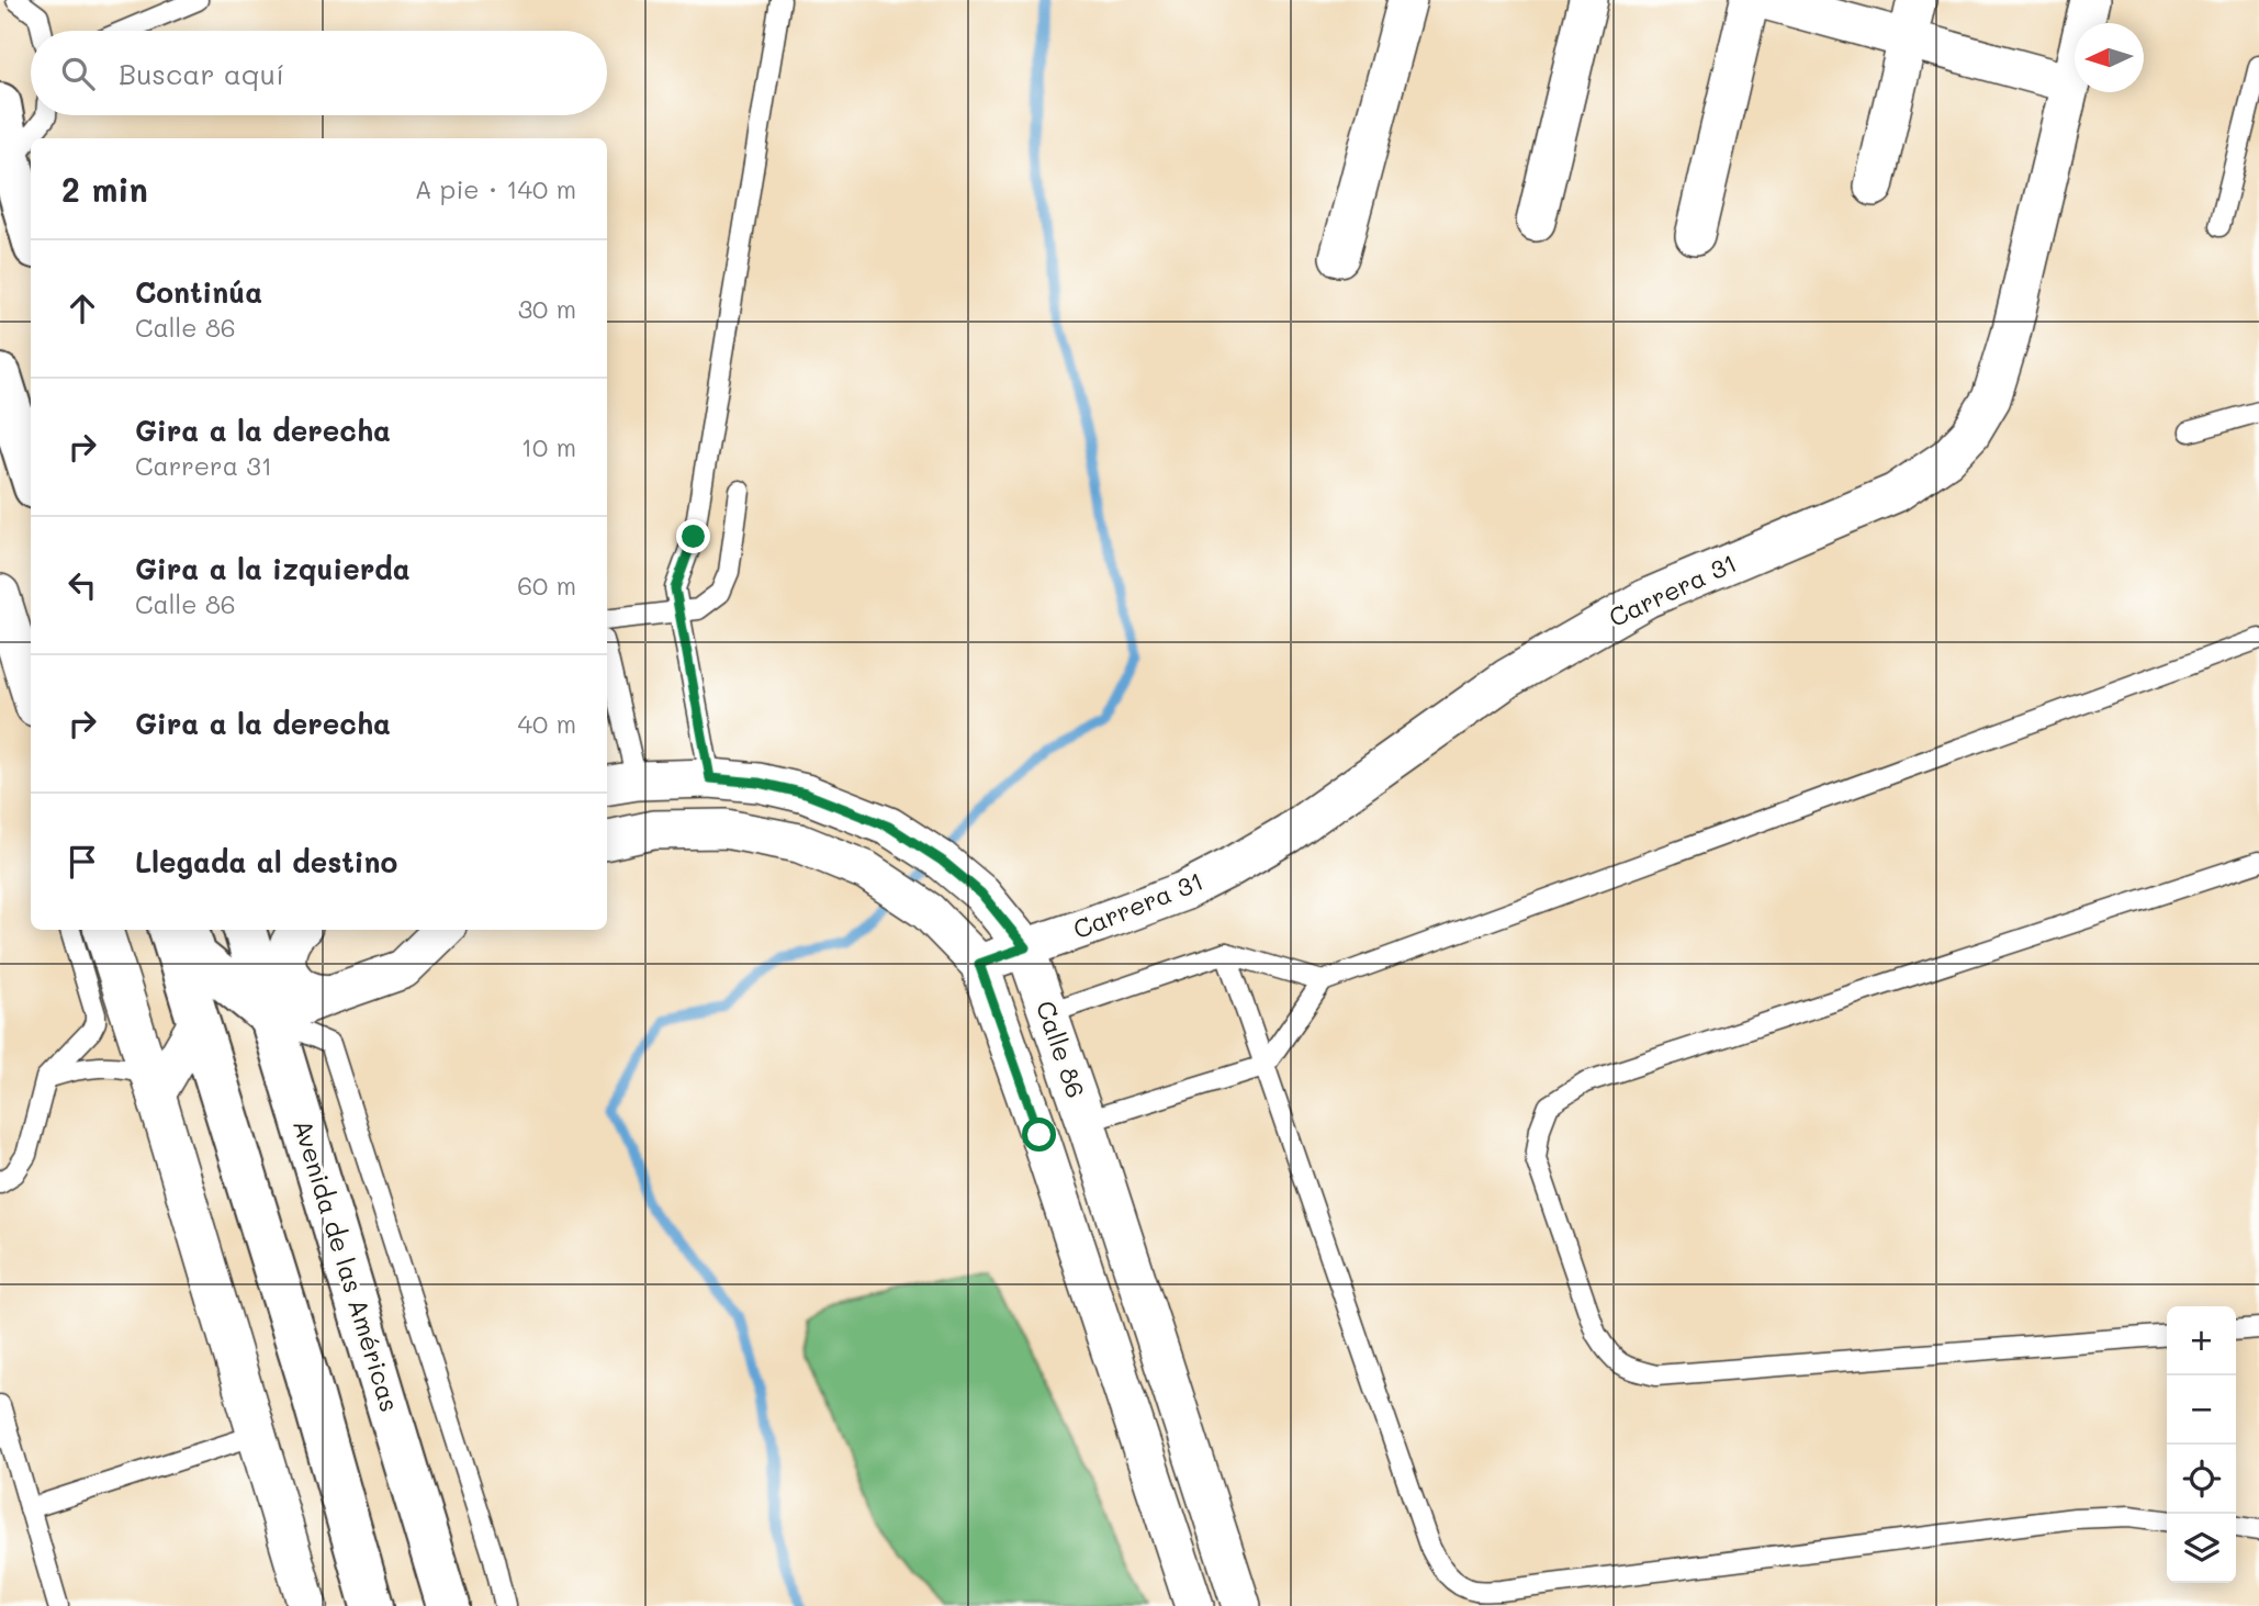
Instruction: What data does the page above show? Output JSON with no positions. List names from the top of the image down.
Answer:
{
  "streets": {
    "main road": ["Avenida de las Américas"],
    "street": ["Carrera 31", "Calle 86"]
  },
  "crossings": [
    ["Carrera 31", "Calle 86"]
  ],
  "north": "left",
  "page": {
    "search": "Buscar aquí",
    "heading": ["2 min", "A pie · 140 m"],
    "list": [
      ["Continúa", "Calle 86", "30 m"],
      ["Gira a la derecha", "Carrera 31", "10 m"],
      ["Gira a la izquierda", "Calle 86", "60 m"],
      ["Gira a la derecha", "40 m"],
      "Llegada al destino"
    ],
    "map_buttons": ["+", "−"]
  }
}
